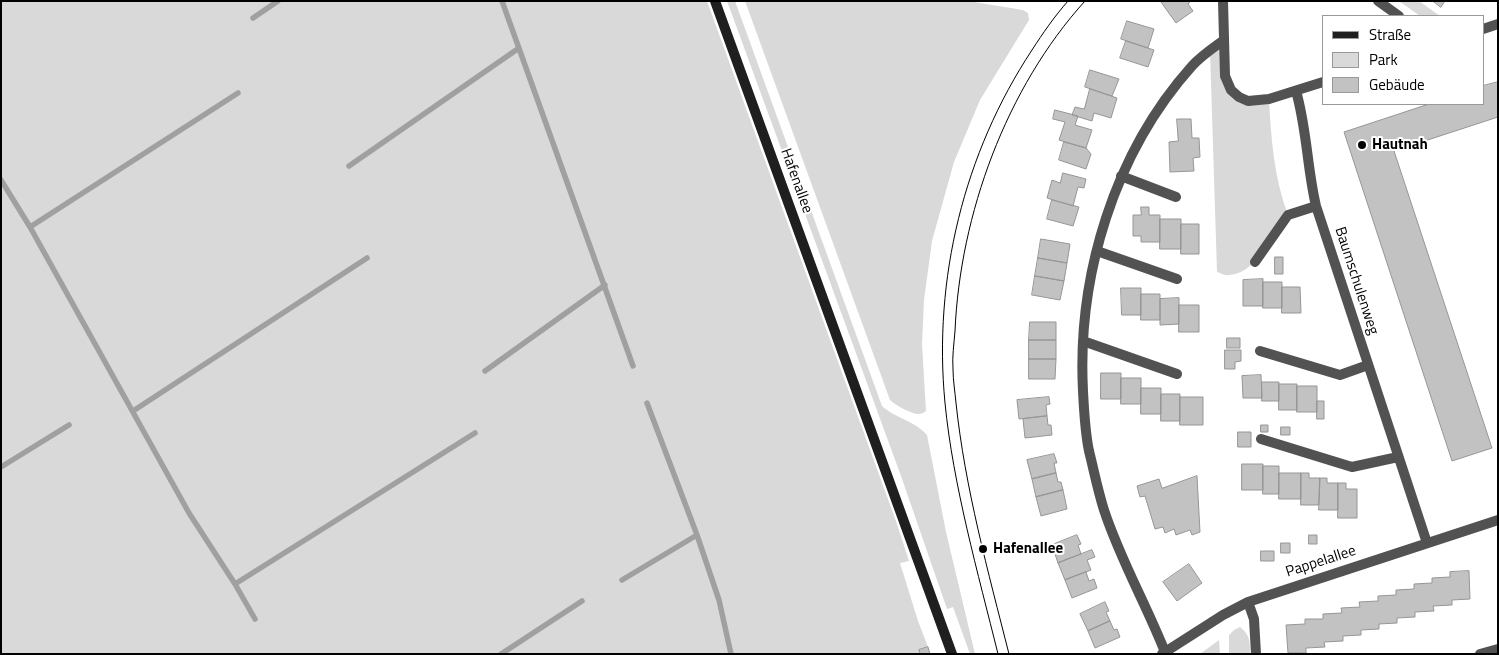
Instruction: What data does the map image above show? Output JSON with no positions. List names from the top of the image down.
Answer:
{
  "streets": {
    "street": ["Hafenallee", "Baumschulenweg", "Pappelallee"]
  },
  "crossings": [
    ["Baumschulenweg", "Pappelallee"]
  ],
  "places": ["Hautnah", "Hafenallee"],
  "legend": ["Straße", "Park", "Gebäude"]
}
